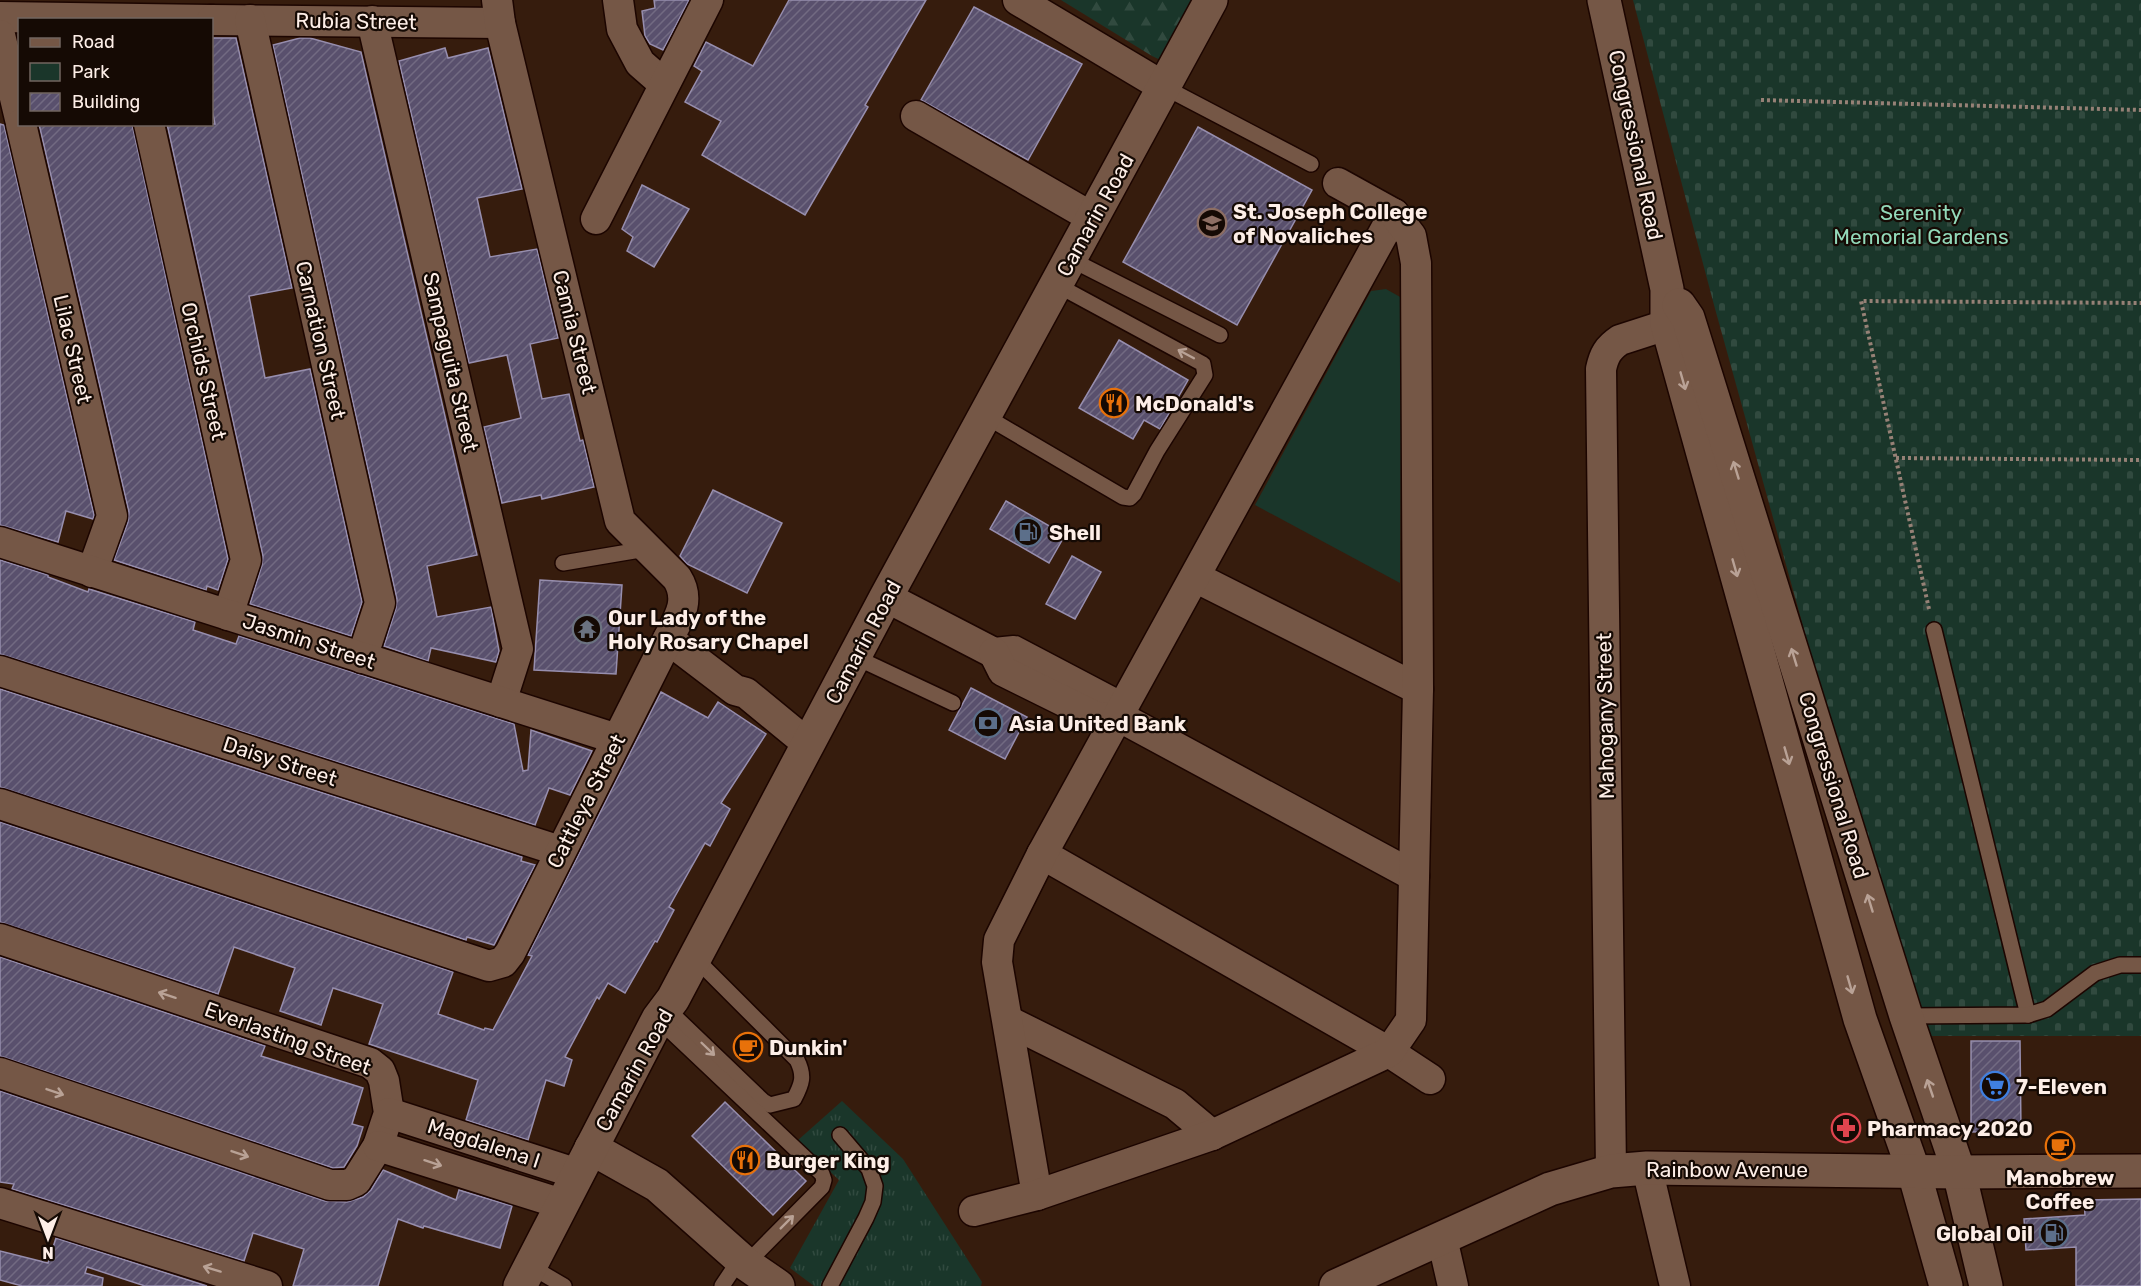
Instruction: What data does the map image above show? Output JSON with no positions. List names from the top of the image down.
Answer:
{
  "streets": {
    "main road": ["Congressional Road", "Camarin Road", "Rainbow Avenue"],
    "street": [
      "Rubia Street",
      "Camia Street",
      "Carnation Street",
      "Lilac Street",
      "Sampaguita Street",
      "Orchids Street",
      "Jasmin Street",
      "Mahogany Street",
      "Daisy Street",
      "Cattleya Street",
      "Everlasting Street",
      "Magdalena I"
    ]
  },
  "crossings": [
    ["Rubia Street", "Camia Street"],
    ["Rubia Street", "Carnation Street"],
    ["Rubia Street", "Sampaguita Street"],
    ["Congressional Road", "Mahogany Street"],
    ["Congressional Road", "Rainbow Avenue"],
    ["Camarin Road", "Magdalena I"],
    ["Camia Street", "Cattleya Street"],
    ["Carnation Street", "Jasmin Street"],
    ["Lilac Street", "Jasmin Street"],
    ["Sampaguita Street", "Jasmin Street"],
    ["Orchids Street", "Jasmin Street"],
    ["Jasmin Street", "Cattleya Street"],
    ["Mahogany Street", "Rainbow Avenue"],
    ["Daisy Street", "Cattleya Street"],
    ["Everlasting Street", "Magdalena I"]
  ],
  "parks": ["Serenity Memorial Gardens"],
  "places": {
    "school or university": ["St. Joseph College of Novaliches"],
    "restaurant": ["McDonald's", "Burger King"],
    "fuel station": ["Shell", "Global Oil"],
    "temple": ["Our Lady of the Holy Rosary Chapel"],
    "bank": ["Asia United Bank"],
    "cafe": ["Dunkin'", "Manobrew Coffee"],
    "supermarket": ["7-Eleven"],
    "pharmacy": ["Pharmacy 2020"]
  },
  "legend": ["Road", "Park", "Building"],
  "north": "bottom"
}
